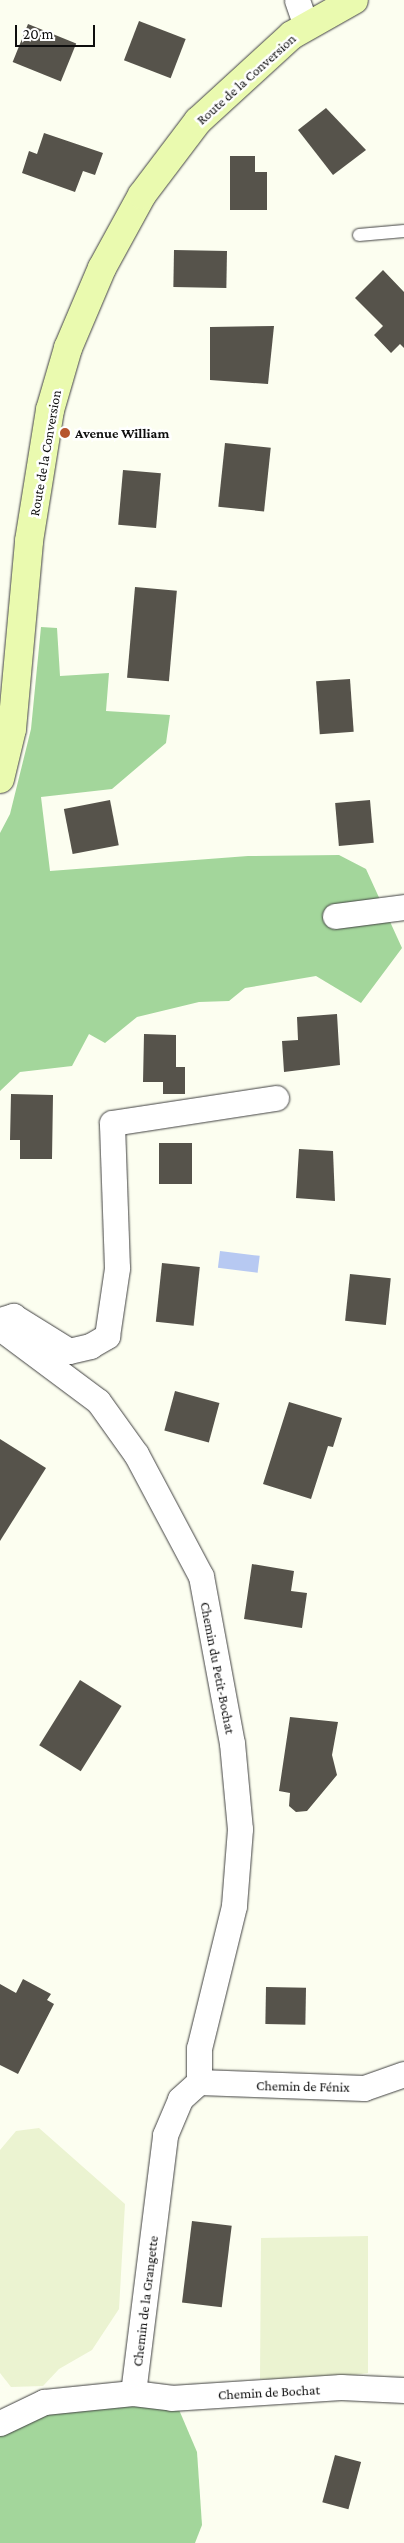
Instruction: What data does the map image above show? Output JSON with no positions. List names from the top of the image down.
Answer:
{
  "streets": {
    "main road": ["Route de la Conversion"],
    "street": [
      "Chemin du Petit-Bochat",
      "Chemin de Fénix",
      "Chemin de la Grangette",
      "Chemin de Bochat"
    ]
  },
  "crossings": [
    ["Chemin du Petit-Bochat", "Chemin de Fénix"],
    ["Chemin du Petit-Bochat", "Chemin de la Grangette"],
    ["Chemin de Fénix", "Chemin de la Grangette"],
    ["Chemin de la Grangette", "Chemin de Bochat"]
  ],
  "places": ["Avenue William"],
  "scale_bar": "20 m"
}
